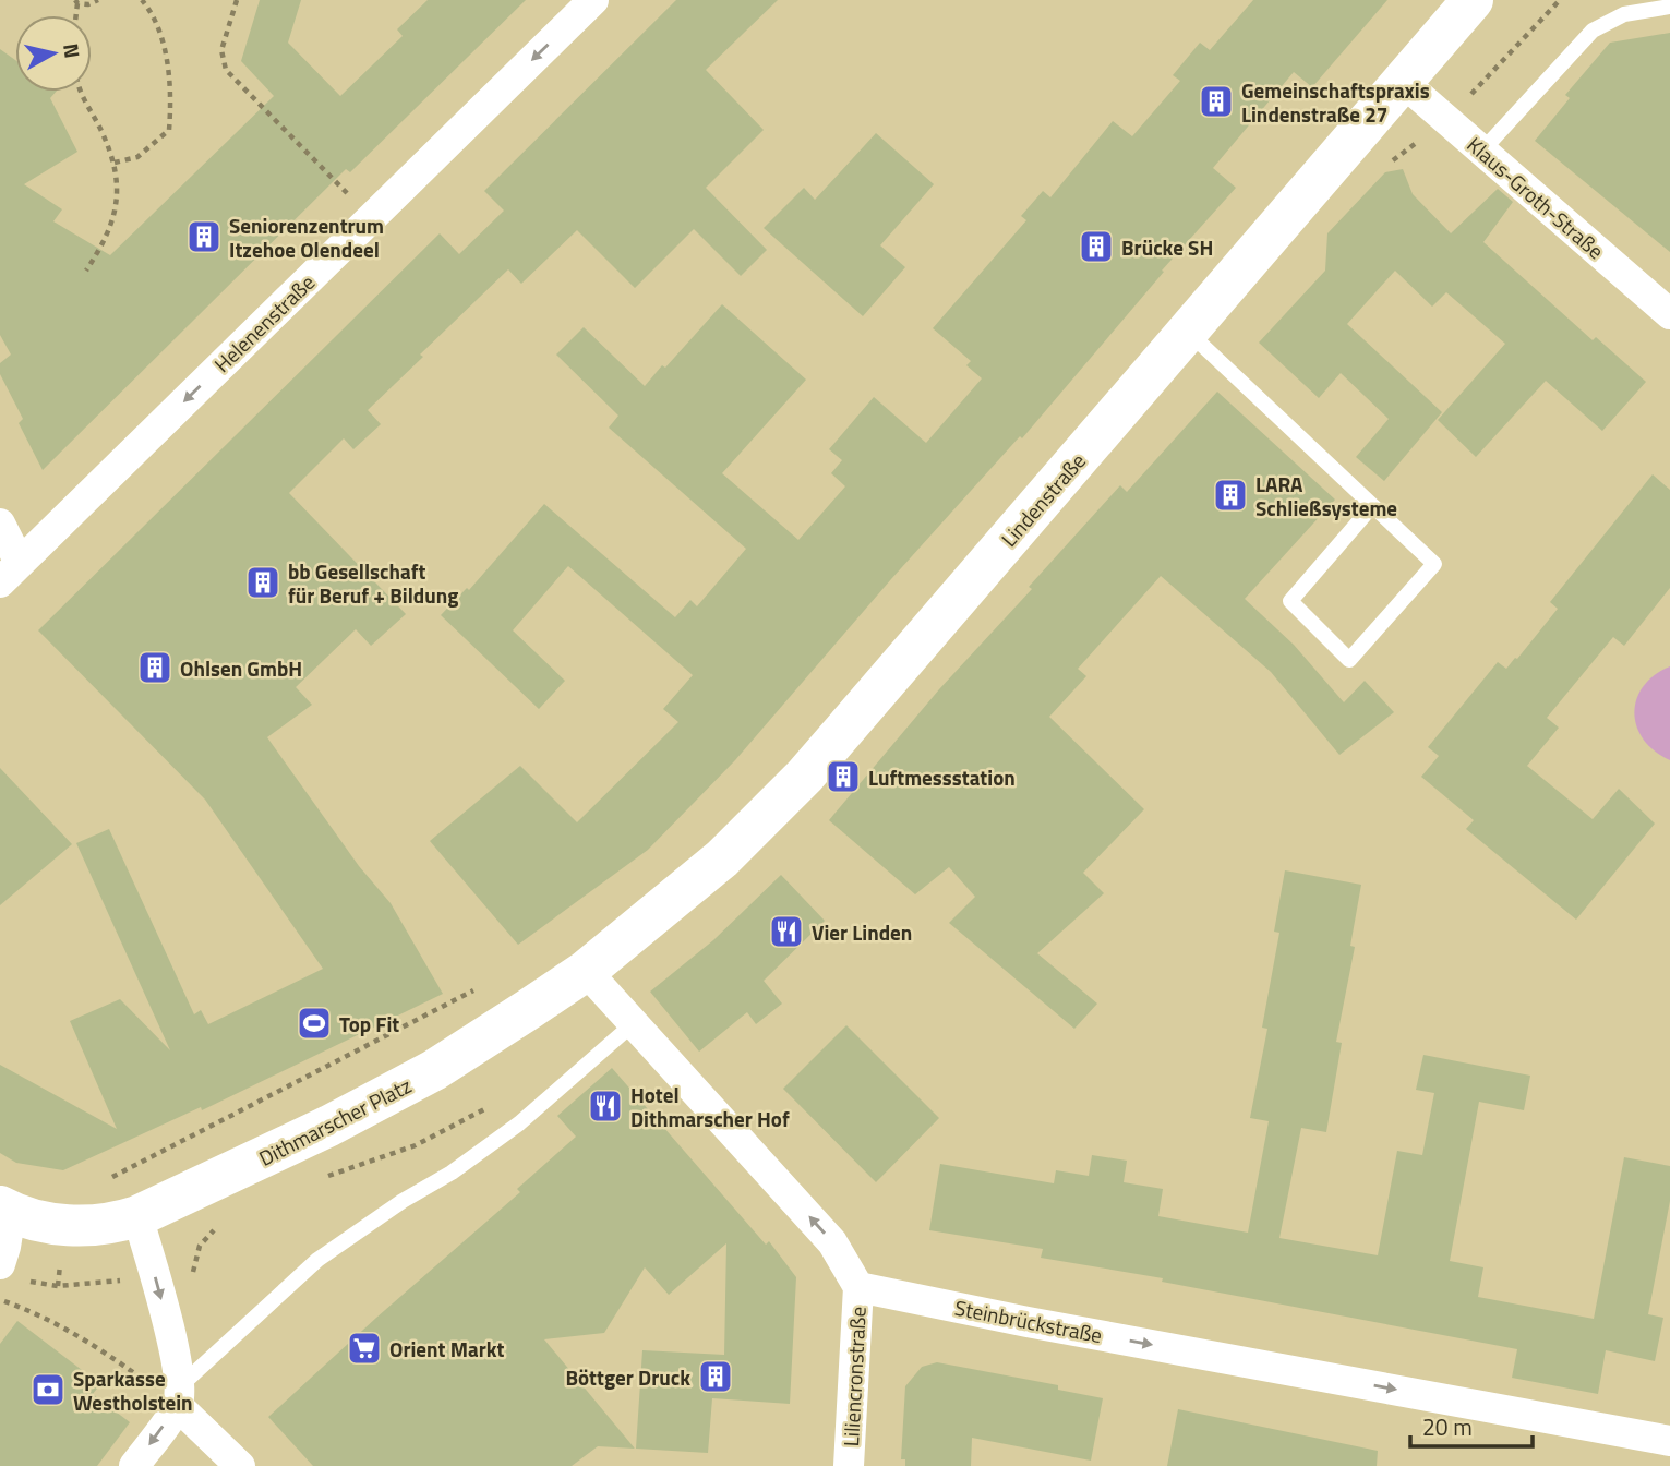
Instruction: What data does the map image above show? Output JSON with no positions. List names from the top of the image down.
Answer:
{
  "streets": {
    "main road": ["Lindenstraße", "Dithmarscher Platz"],
    "street": [
      "Klaus-Groth-Straße",
      "Helenenstraße",
      "Steinbrückstraße",
      "Liliencronstraße"
    ]
  },
  "crossings": [
    ["Klaus-Groth-Straße", "Lindenstraße"],
    ["Lindenstraße", "Dithmarscher Platz"],
    ["Steinbrückstraße", "Liliencronstraße"]
  ],
  "one_way": ["Helenenstraße", "Steinbrückstraße"],
  "places": {
    "building": [
      "Gemeinschaftspraxis Lindenstraße 27",
      "Seniorenzentrum Itzehoe Olendeel",
      "Brücke SH",
      "LARA Schließsysteme",
      "bb Gesellschaft für Beruf + Bildung",
      "Ohlsen GmbH",
      "Luftmessstation",
      "Böttger Druck"
    ],
    "restaurant": ["Vier Linden", "Hotel Dithmarscher Hof"],
    "sports": ["Top Fit"],
    "supermarket": ["Orient Markt"],
    "bank": ["Sparkasse Westholstein"]
  },
  "scale_bar": "20 m",
  "north": "right"
}
